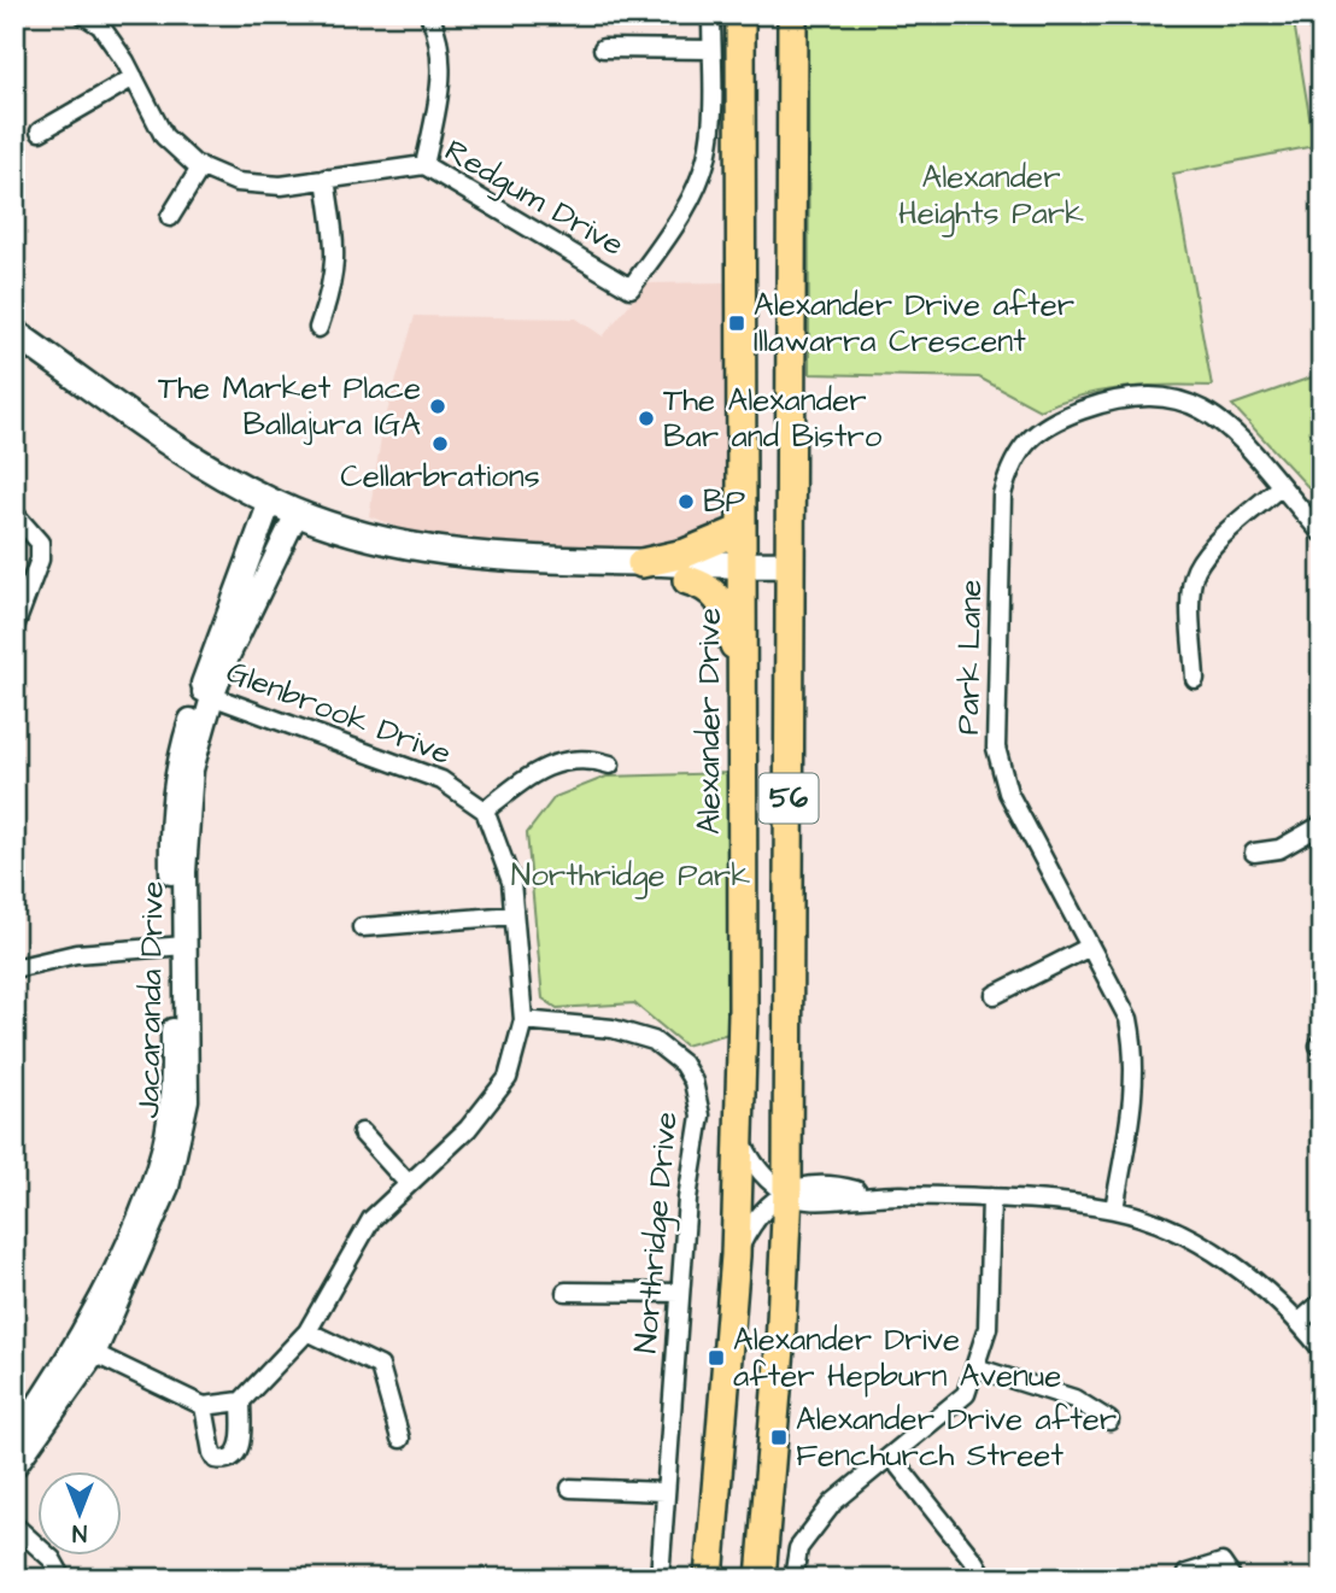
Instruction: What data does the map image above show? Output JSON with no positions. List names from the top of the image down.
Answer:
{
  "streets": {
    "main road": ["Alexander Drive", "56"],
    "street": [
      "Redgum Drive",
      "Park Lane",
      "Glenbrook Drive",
      "Jacaranda Drive",
      "Northridge Drive"
    ]
  },
  "crossings": [
    ["Glenbrook Drive", "Jacaranda Drive"]
  ],
  "parks": ["Alexander Heights Park", "Northridge Park"],
  "places": {
    "transit": ["Alexander Drive after Illawarra Crescent", "Alexander Drive after Hepburn Avenue", "Alexander Drive after Fenchurch Street"],
    "other": [
      "The Market Place Ballajura IGA",
      "The Alexander Bar and Bistro",
      "Cellarbrations",
      "BP"
    ]
  },
  "north": "bottom"
}
